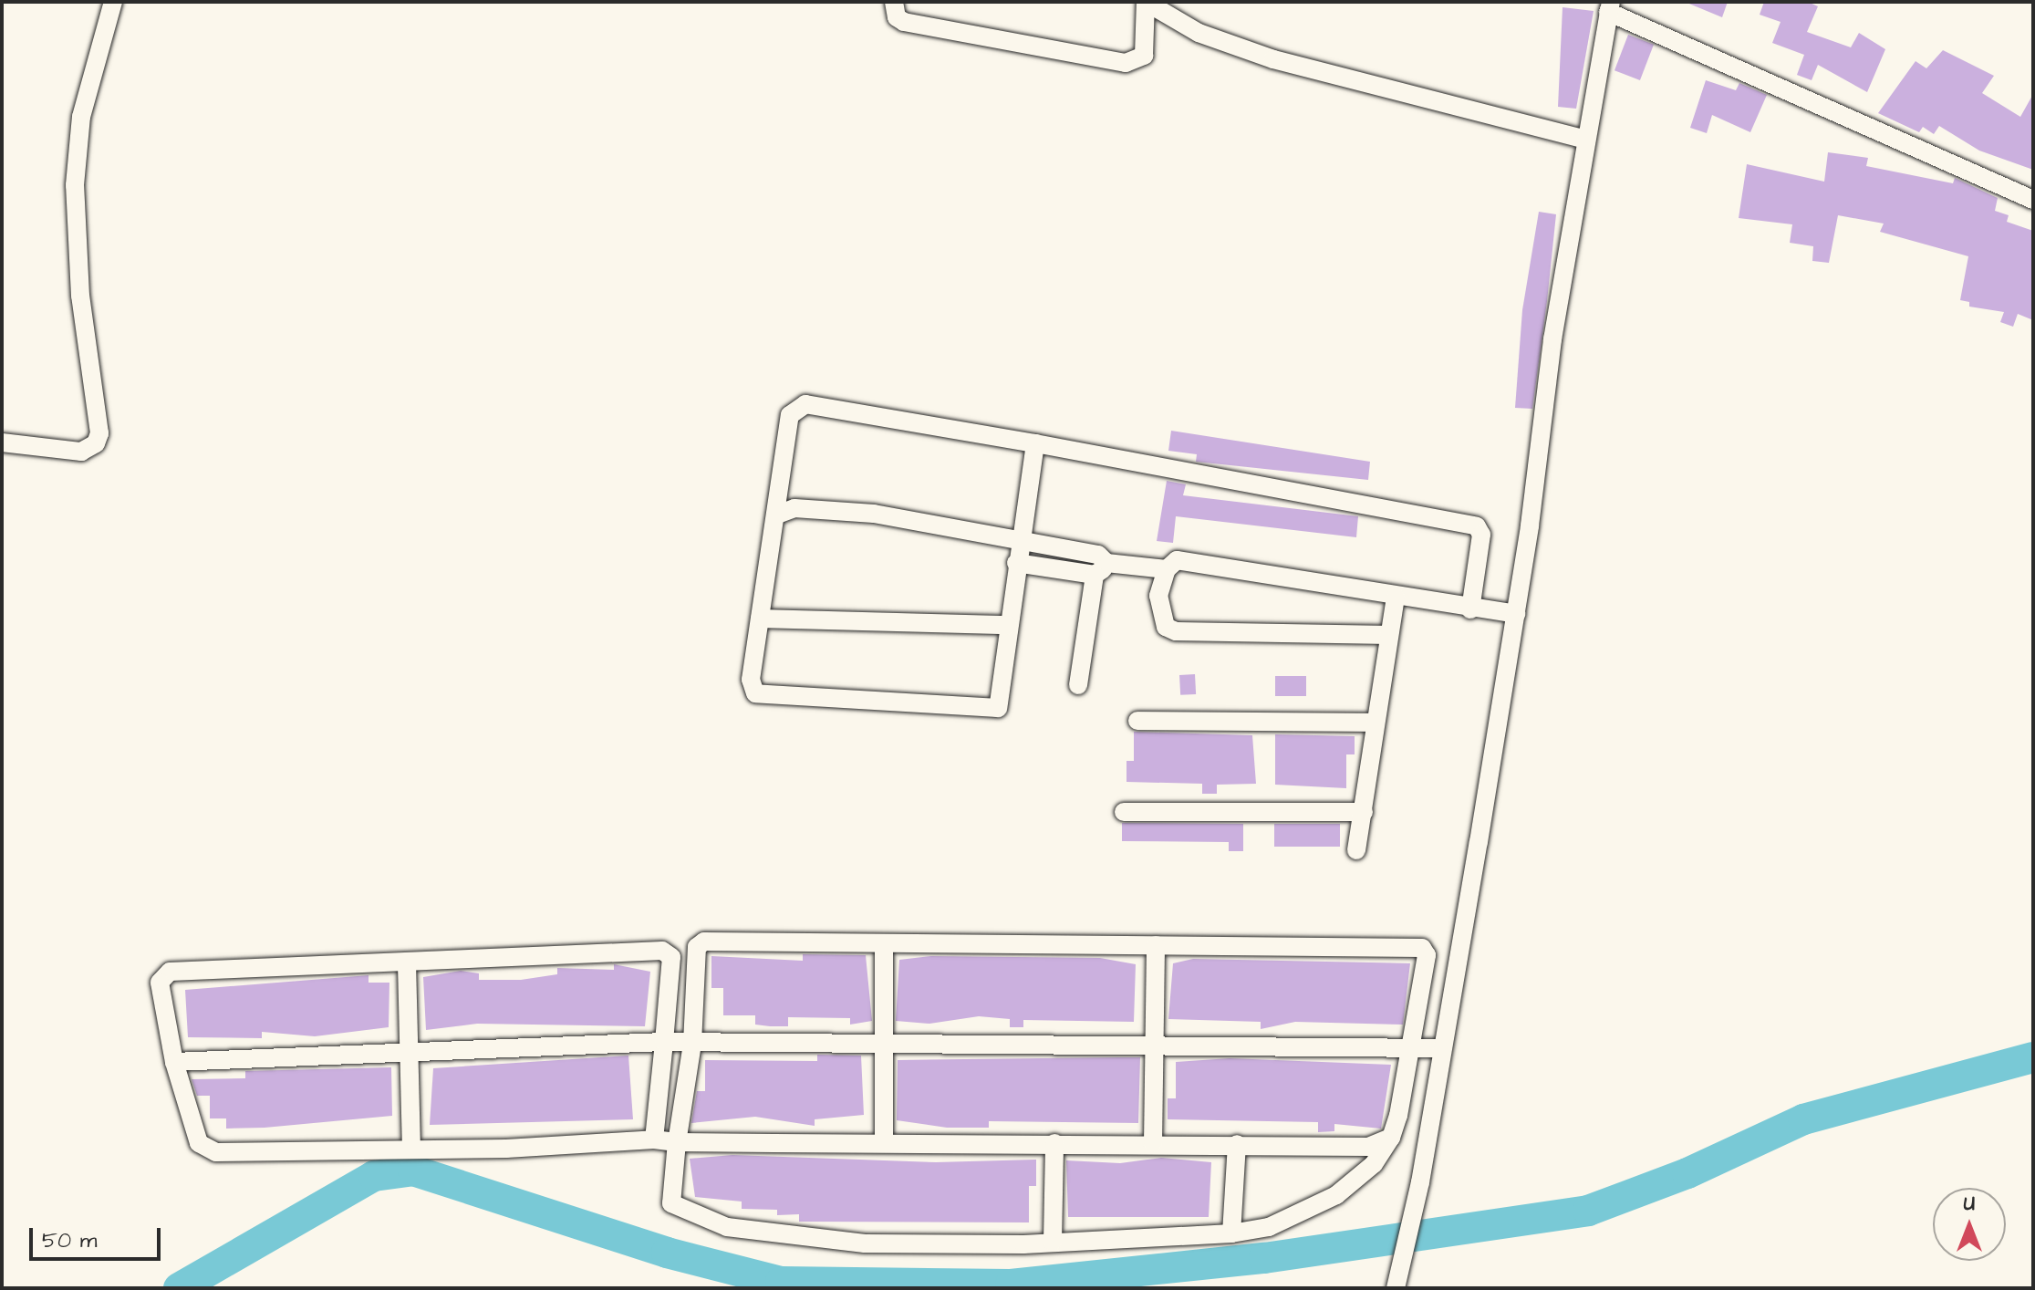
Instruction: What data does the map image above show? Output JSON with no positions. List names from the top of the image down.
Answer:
{
  "scale_bar": "50 m",
  "north": "top"
}
